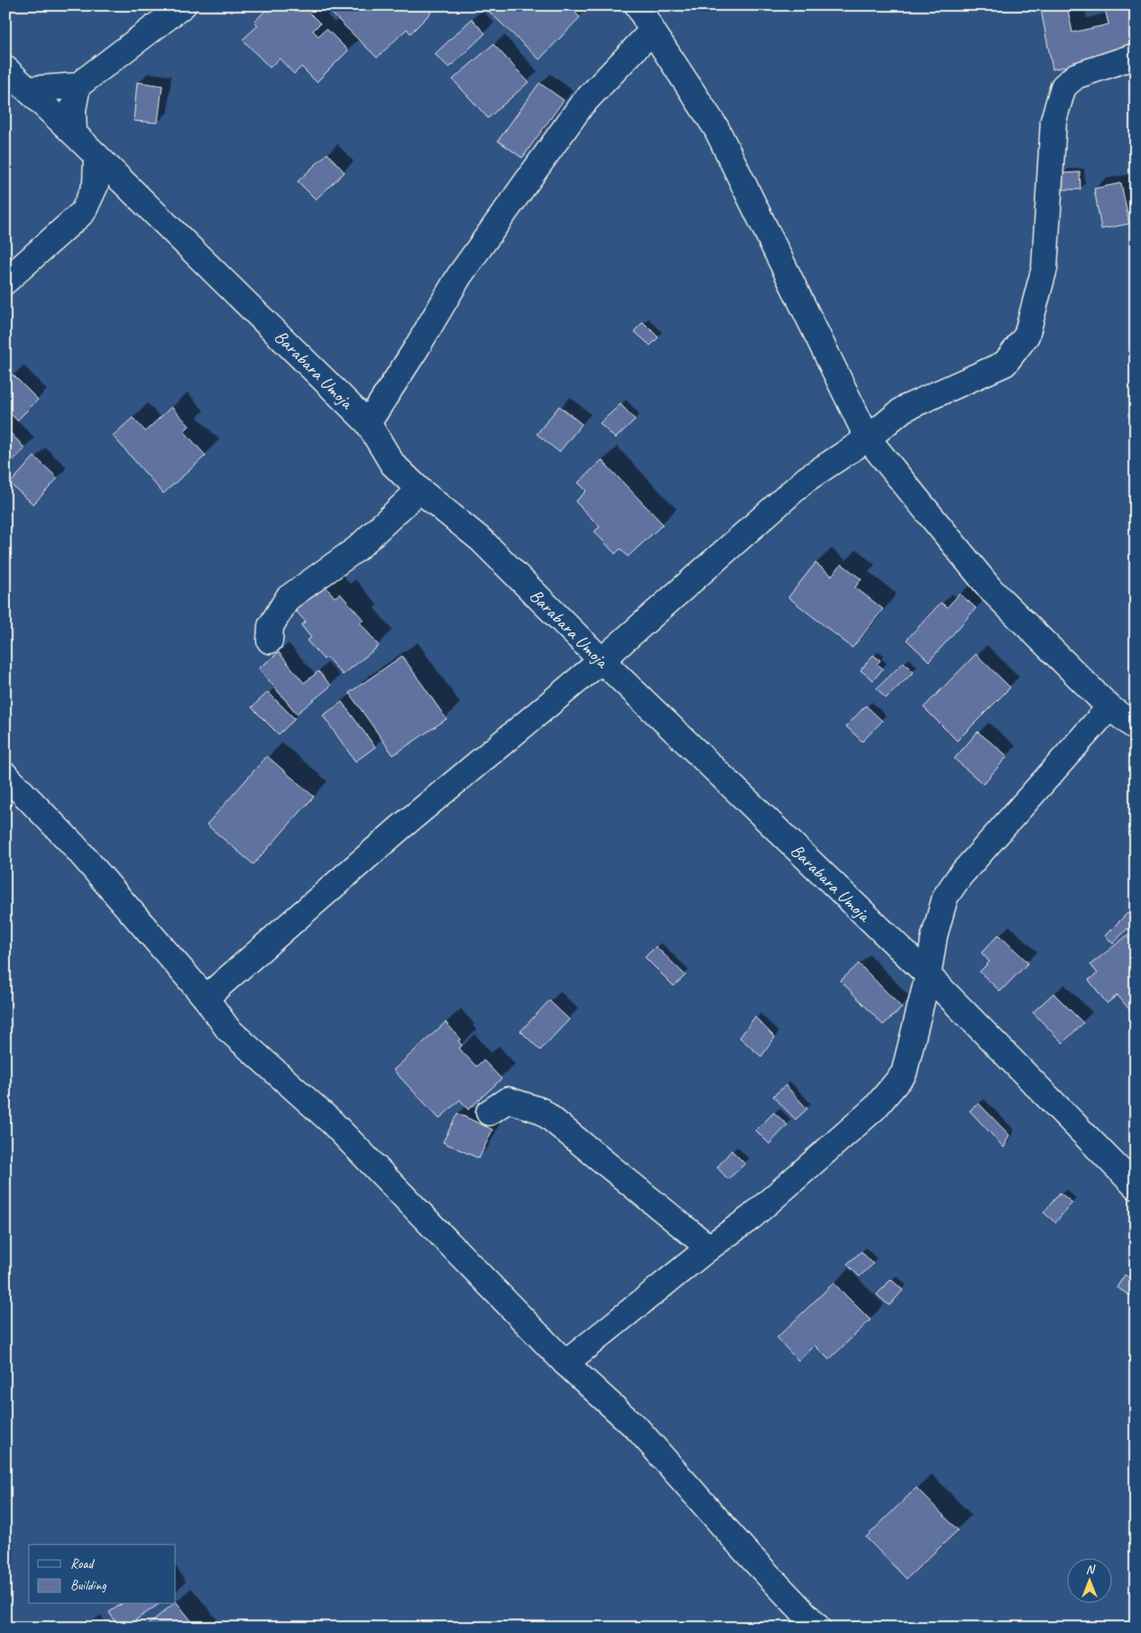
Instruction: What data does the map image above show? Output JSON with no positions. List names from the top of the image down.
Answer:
{
  "streets": {
    "street": ["Barabara Umoja"]
  },
  "legend": ["Road", "Building"],
  "north": "top"
}
